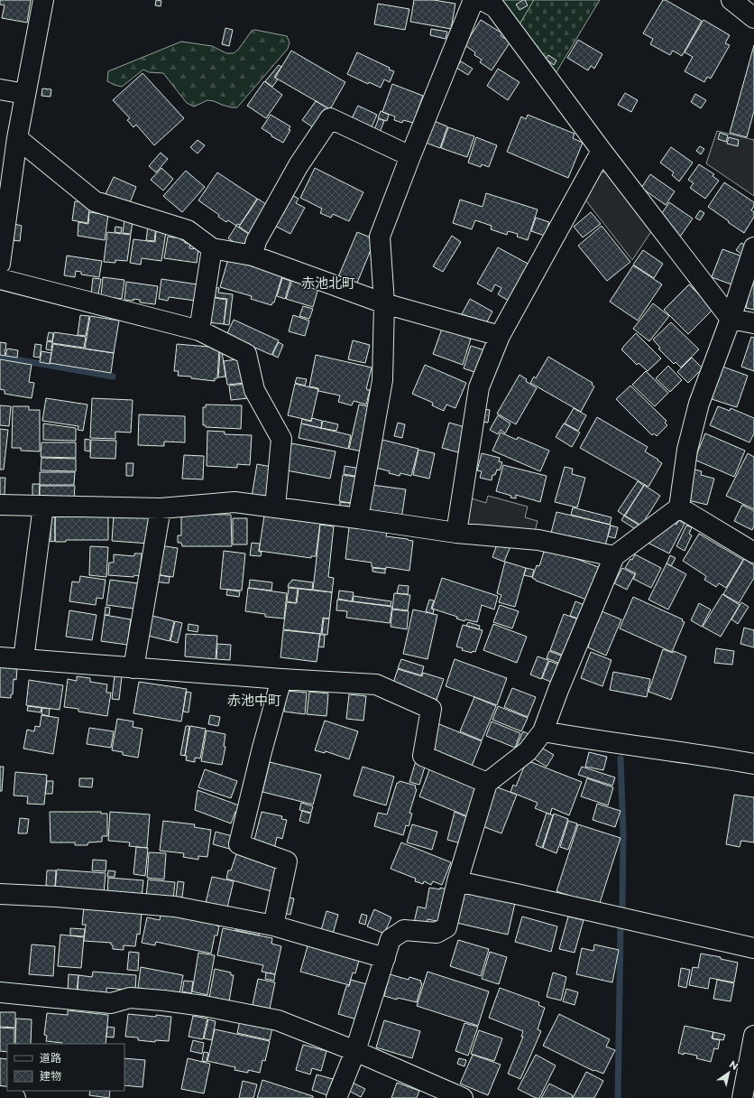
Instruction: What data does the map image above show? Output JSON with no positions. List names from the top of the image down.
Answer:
{
  "districts": ["赤池北町", "赤池中町"],
  "legend": ["道路", "建物"],
  "north": "top right"
}
